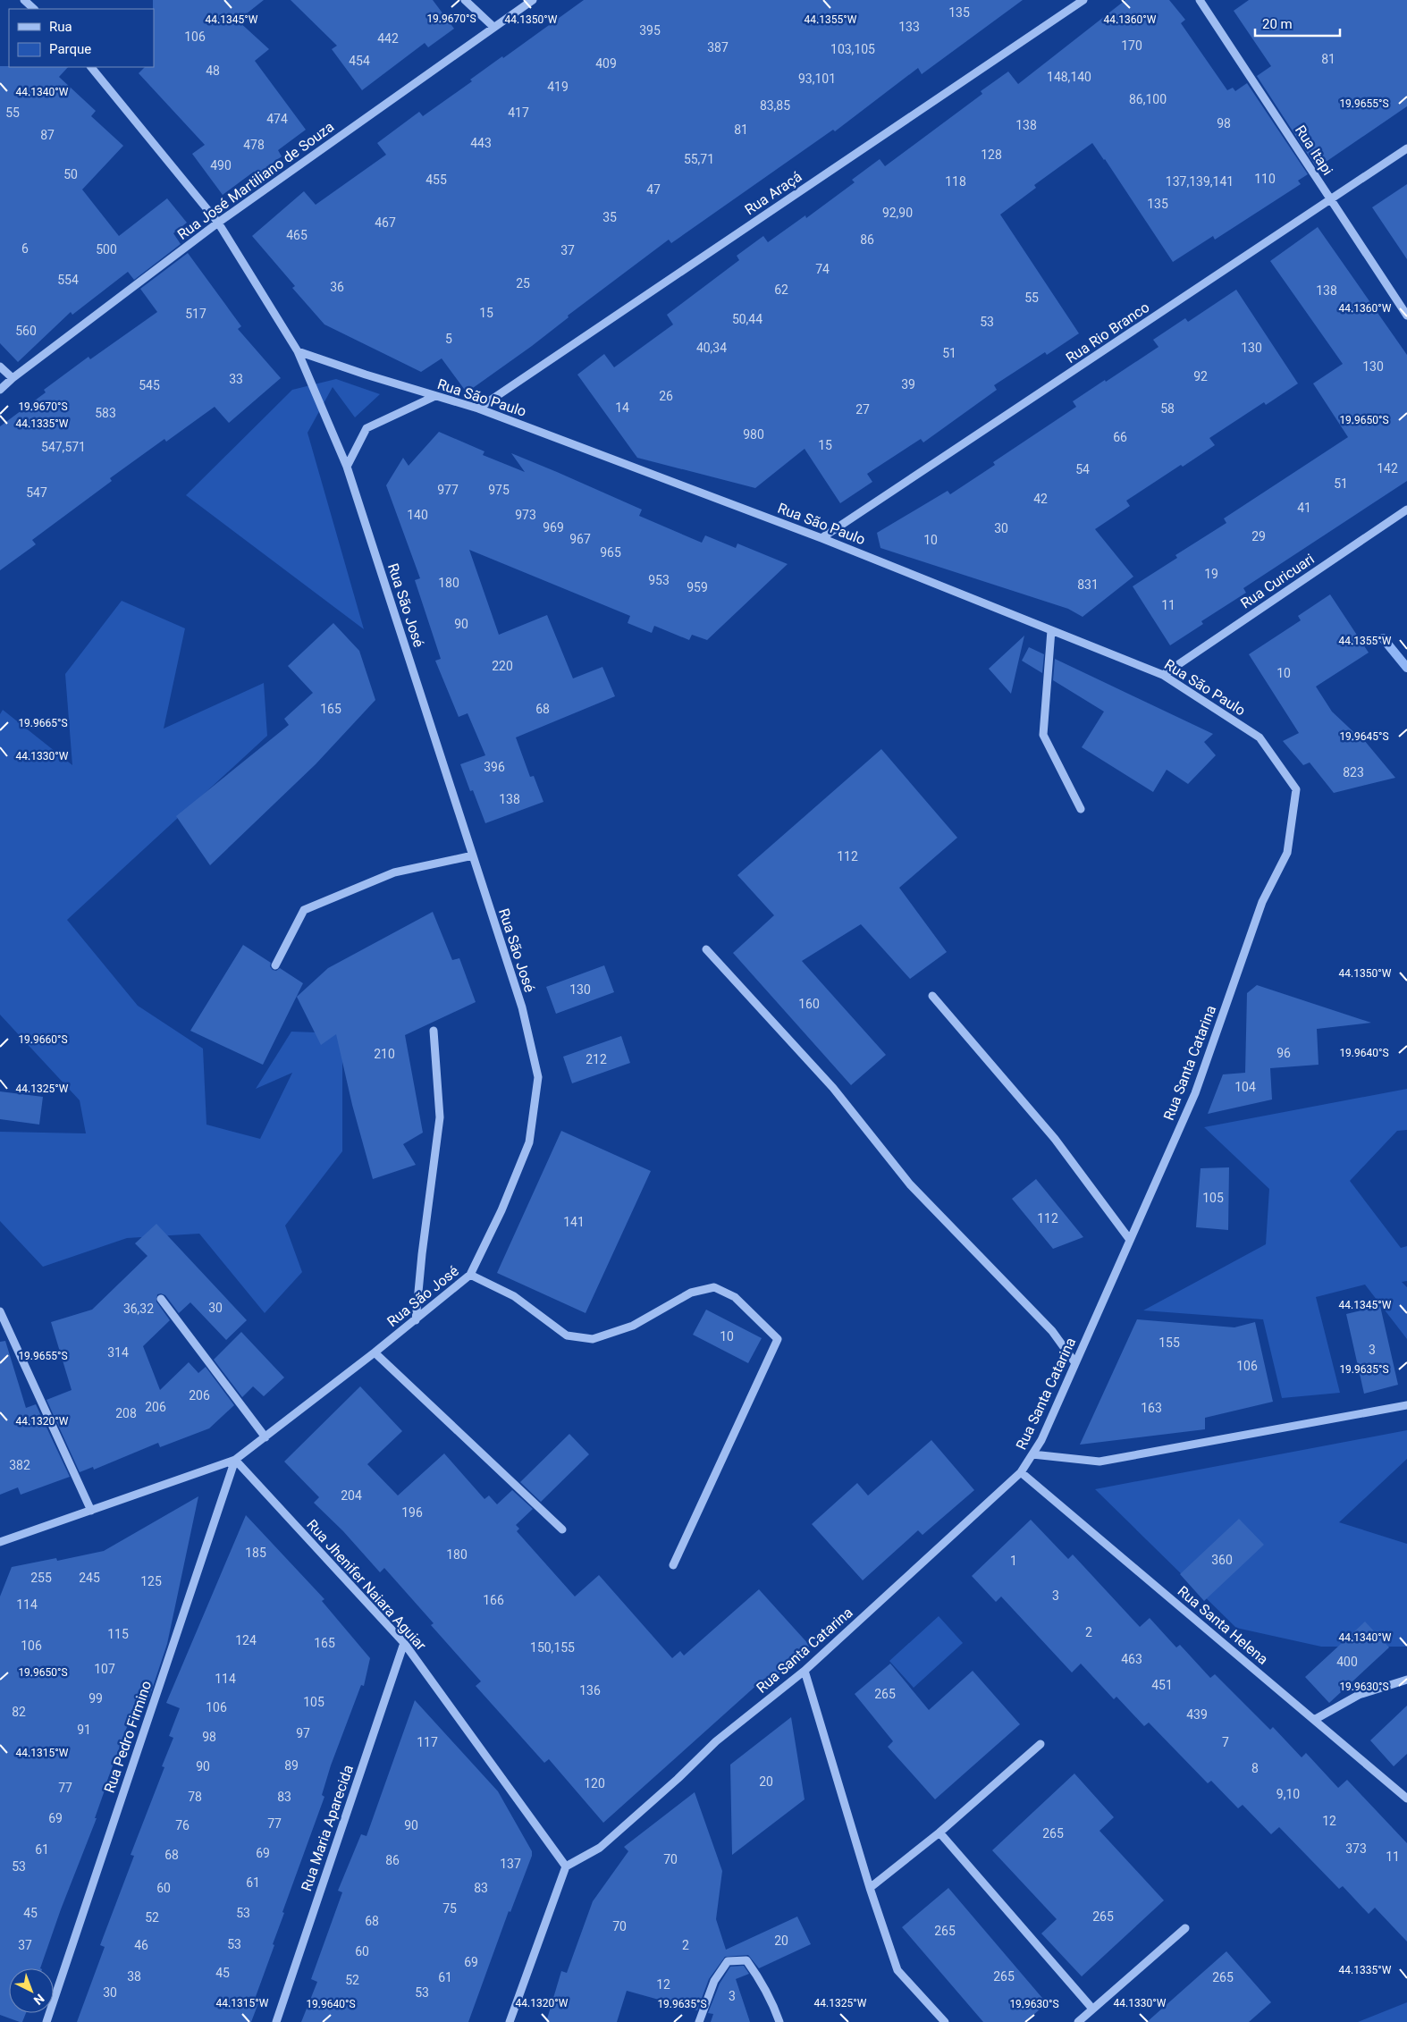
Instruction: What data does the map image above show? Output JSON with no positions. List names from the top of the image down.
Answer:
{
  "streets": {
    "street": [
      "Rua Itapi",
      "Rua José Martiliano de Souza",
      "Rua Araçá",
      "Rua Rio Branco",
      "Rua São Paulo",
      "Rua Curicuari",
      "Rua São José",
      "Rua Santa Catarina",
      "Rua Jhenifer Naiara Aguiar",
      "Rua Santa Helena",
      "Rua Pedro Firmino",
      "Rua Maria Aparecida"
    ]
  },
  "crossings": [
    ["Rua Itapi", "Rua Rio Branco"],
    ["Rua José Martiliano de Souza", "Rua São José"],
    ["Rua Araçá", "Rua São Paulo"],
    ["Rua Rio Branco", "Rua São Paulo"],
    ["Rua São Paulo", "Rua Curicuari"],
    ["Rua São Paulo", "Rua São José"],
    ["Rua São Paulo", "Rua Santa Catarina"],
    ["Rua São José", "Rua Jhenifer Naiara Aguiar"],
    ["Rua São José", "Rua Pedro Firmino"],
    ["Rua Santa Catarina", "Rua Jhenifer Naiara Aguiar"],
    ["Rua Santa Catarina", "Rua Santa Helena"],
    ["Rua Jhenifer Naiara Aguiar", "Rua Pedro Firmino"],
    ["Rua Jhenifer Naiara Aguiar", "Rua Maria Aparecida"]
  ],
  "house_numbers": [
    "135",
    "133",
    "395",
    "106",
    "442",
    "170",
    "387",
    "103,105",
    "81",
    "454",
    "409",
    "48",
    "148,140",
    "93,101",
    "419",
    "86,100",
    "83,85",
    "55",
    "417",
    "474",
    "98",
    "138",
    "81",
    "87",
    "443",
    "478",
    "128",
    "55,71",
    "490",
    "50",
    "110",
    "455",
    "118",
    "137,139,141",
    "47",
    "135",
    "92,90",
    "35",
    "467",
    "465",
    "86",
    "6",
    "500",
    "37",
    "74",
    "554",
    "25",
    "36",
    "62",
    "138",
    "55",
    "15",
    "517",
    "50,44",
    "53",
    "560",
    "5",
    "40,34",
    "130",
    "51",
    "130",
    "92",
    "33",
    "39",
    "545",
    "26",
    "14",
    "58",
    "27",
    "583",
    "980",
    "66",
    "15",
    "547,571",
    "142",
    "54",
    "51",
    "977",
    "975",
    "547",
    "42",
    "41",
    "140",
    "973",
    "969",
    "30",
    "29",
    "967",
    "10",
    "965",
    "19",
    "953",
    "180",
    "831",
    "959",
    "11",
    "90",
    "220",
    "10",
    "165",
    "68",
    "396",
    "823",
    "138",
    "112",
    "130",
    "160",
    "96",
    "210",
    "212",
    "104",
    "105",
    "112",
    "141",
    "30",
    "36,32",
    "10",
    "155",
    "3",
    "314",
    "106",
    "206",
    "206",
    "163",
    "208",
    "382",
    "204",
    "196",
    "185",
    "180",
    "360",
    "1",
    "255",
    "245",
    "125",
    "3",
    "166",
    "114",
    "2",
    "115",
    "124",
    "165",
    "106",
    "150,155",
    "463",
    "400",
    "107",
    "114",
    "451",
    "136",
    "265",
    "99",
    "105",
    "106",
    "82",
    "439",
    "91",
    "97",
    "98",
    "117",
    "7",
    "89",
    "90",
    "8",
    "20",
    "120",
    "77",
    "9,10",
    "78",
    "83",
    "69",
    "12",
    "77",
    "76",
    "90",
    "265",
    "373",
    "61",
    "69",
    "68",
    "11",
    "70",
    "86",
    "137",
    "53",
    "61",
    "60",
    "83",
    "75",
    "45",
    "53",
    "265",
    "52",
    "68",
    "70",
    "265",
    "20",
    "53",
    "37",
    "46",
    "2",
    "60",
    "69",
    "45",
    "38",
    "265",
    "61",
    "265",
    "52",
    "12",
    "30",
    "53",
    "3"
  ],
  "legend": ["Rua", "Parque"],
  "scale_bar": "20 m",
  "north": "bottom right",
  "coordinates": [
    "19.9670°S",
    "44.1345°W",
    "44.1350°W",
    "44.1355°W",
    "44.1360°W",
    "44.1340°W",
    "19.9655°S",
    "19.9650°S",
    "44.1335°W",
    "19.9665°S",
    "19.9645°S",
    "44.1330°W",
    "19.9660°S",
    "19.9640°S",
    "44.1325°W",
    "19.9635°S",
    "44.1320°W",
    "19.9630°S",
    "44.1315°W"
  ]
}
